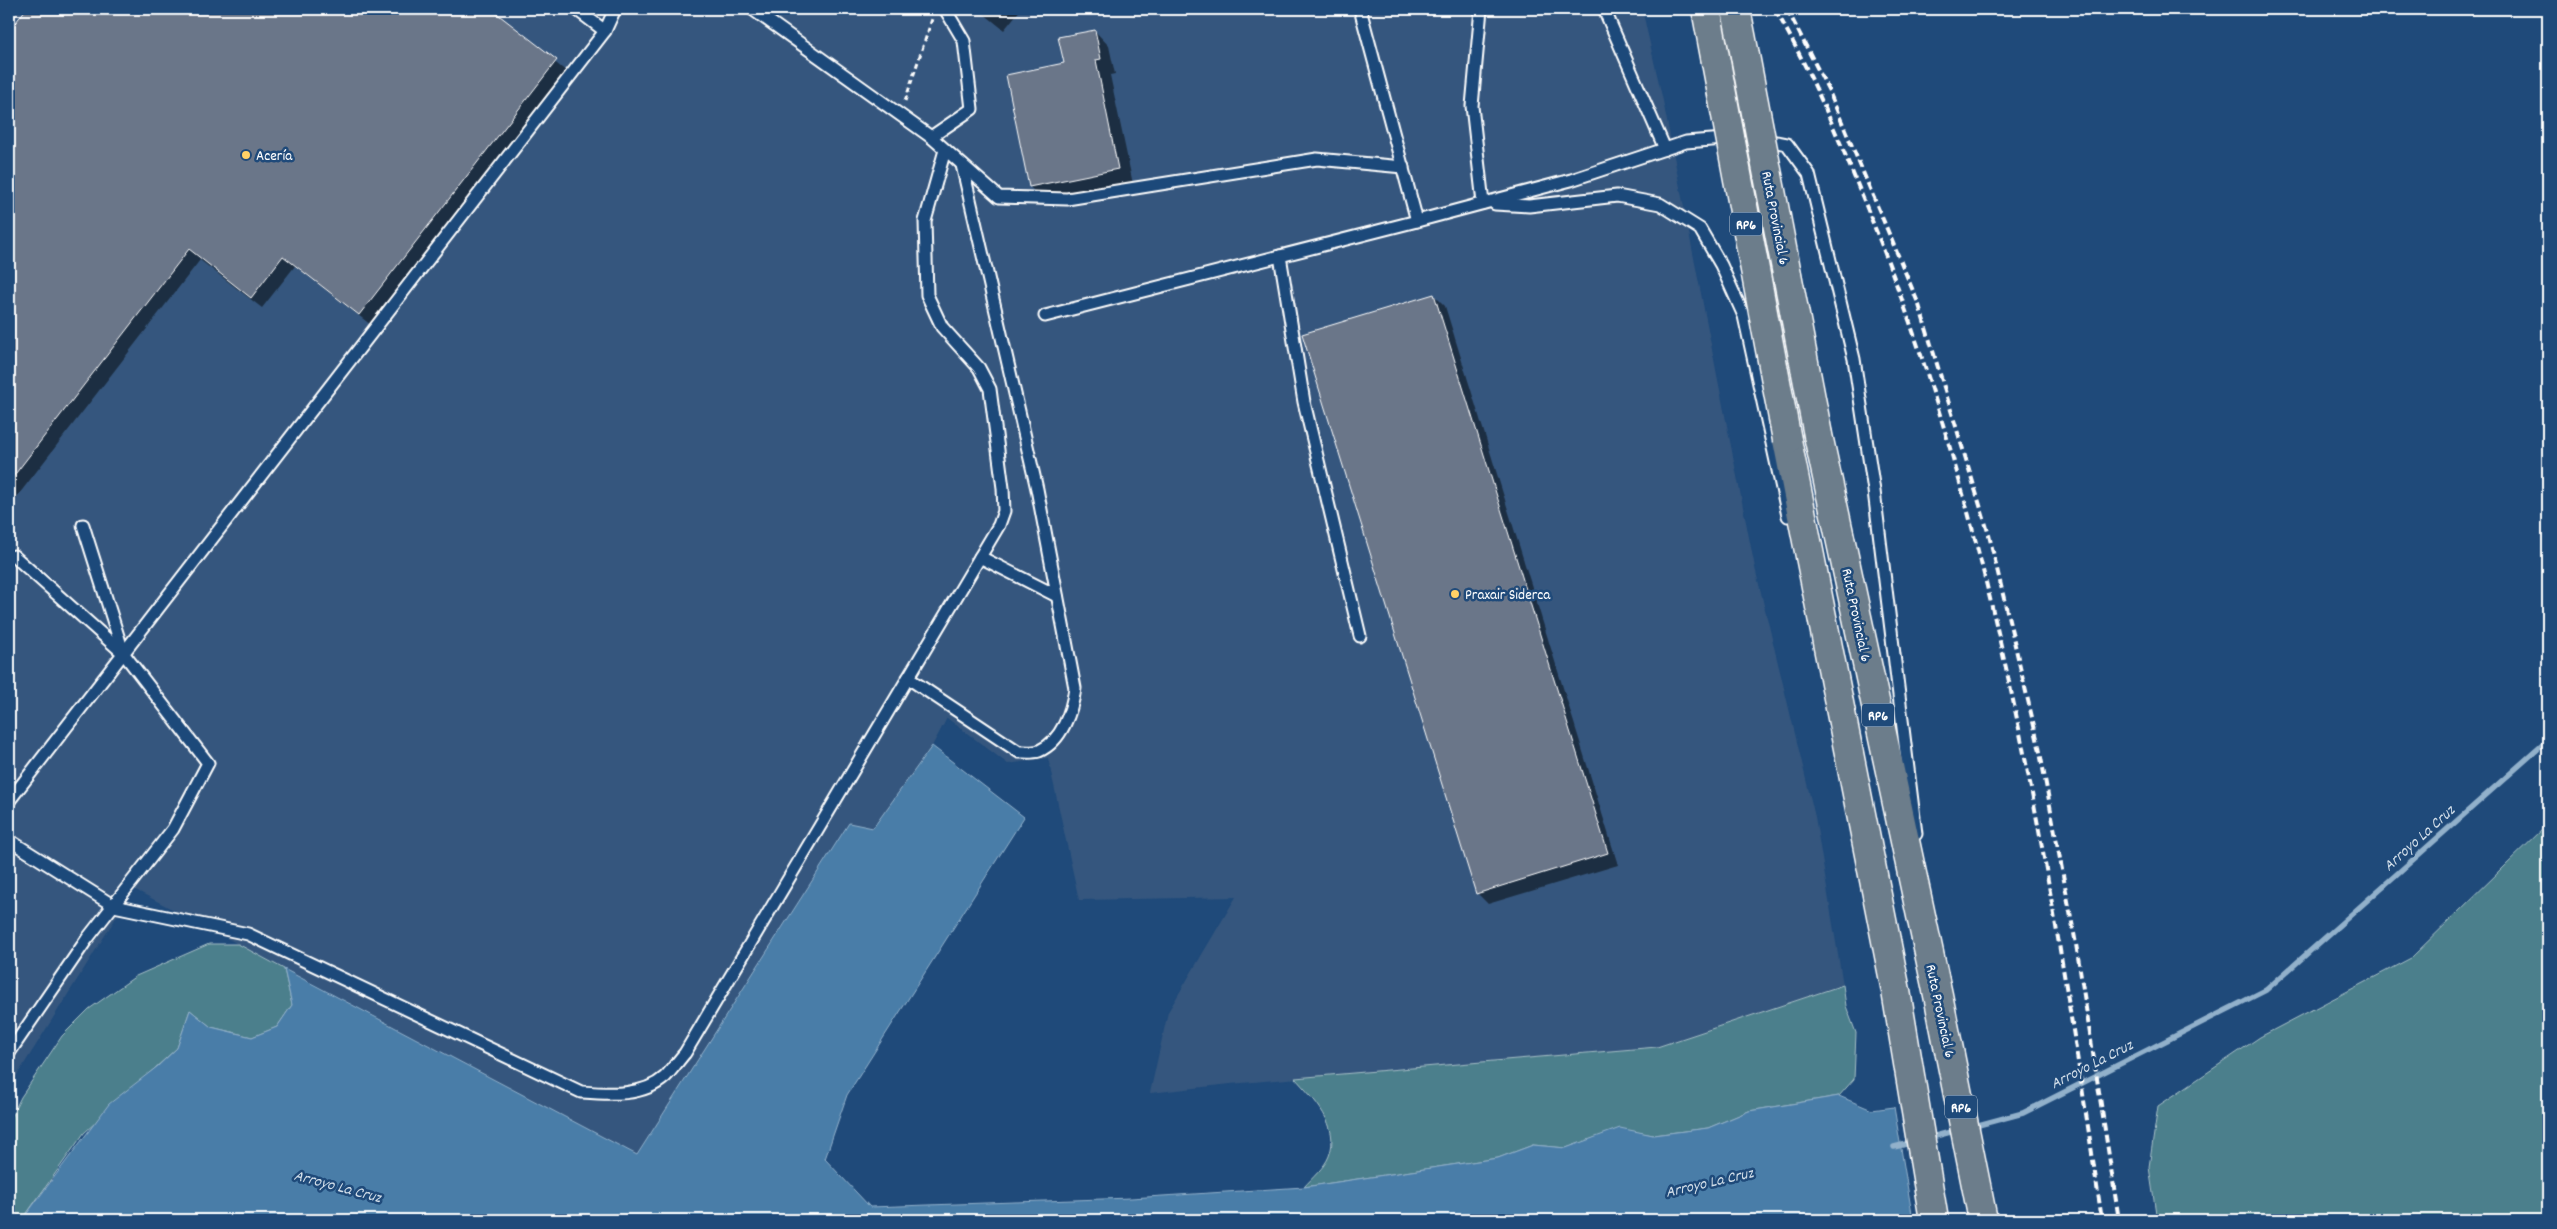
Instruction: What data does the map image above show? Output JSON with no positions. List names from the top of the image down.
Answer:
{
  "streets": {
    "highway": ["Ruta Provincial 6", "RP6"]
  },
  "water": ["Arroyo La Cruz"],
  "places": ["Acería", "Praxair Siderca"]
}
